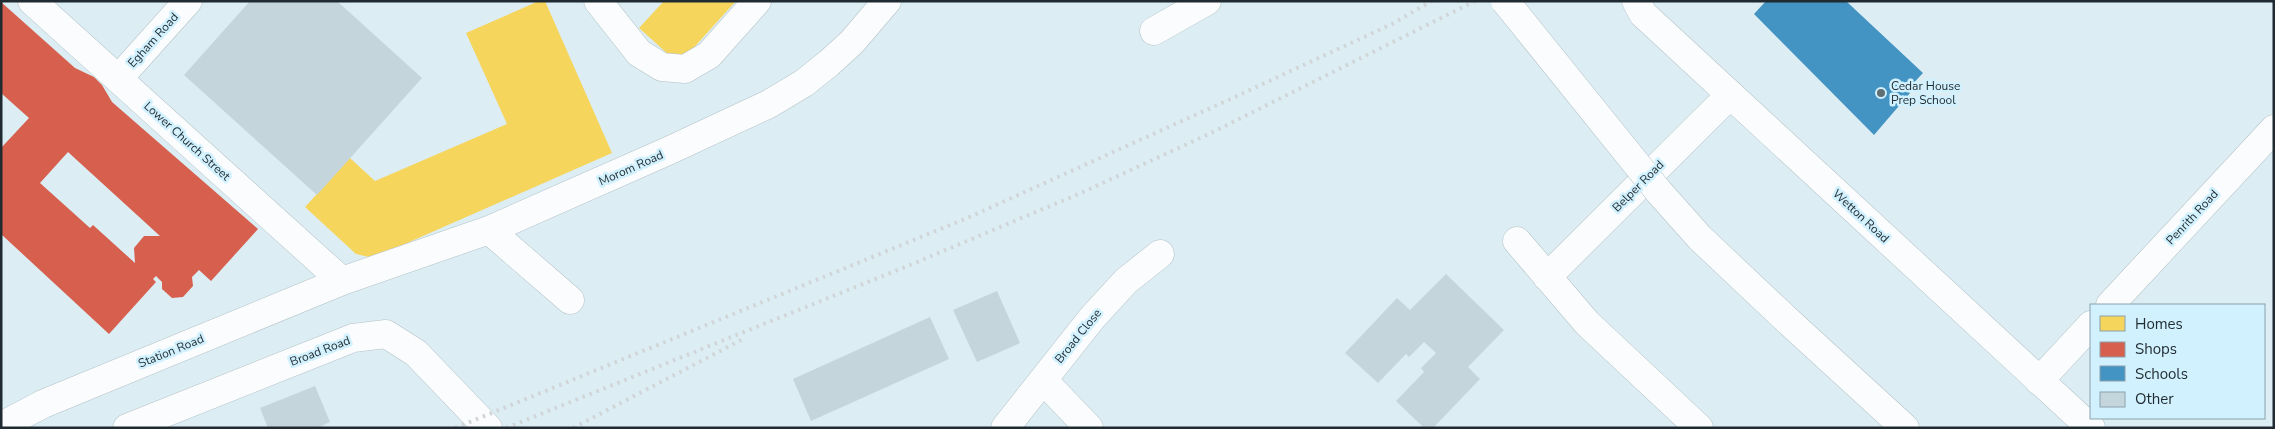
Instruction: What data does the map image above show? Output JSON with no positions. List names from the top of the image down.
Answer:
{
  "streets": {
    "street": [
      "Egham Road",
      "Lower Church Street",
      "Morom Road",
      "Belper Road",
      "Wetton Road",
      "Penrith Road",
      "Broad Close",
      "Station Road",
      "Broad Road"
    ]
  },
  "crossings": [
    ["Egham Road", "Lower Church Street"],
    ["Lower Church Street", "Morom Road"],
    ["Lower Church Street", "Station Road"],
    ["Morom Road", "Station Road"],
    ["Belper Road", "Wetton Road"]
  ],
  "places": ["Cedar House Prep School"],
  "legend": [
    "Homes",
    "Shops",
    "Schools",
    "Other"
  ]
}
